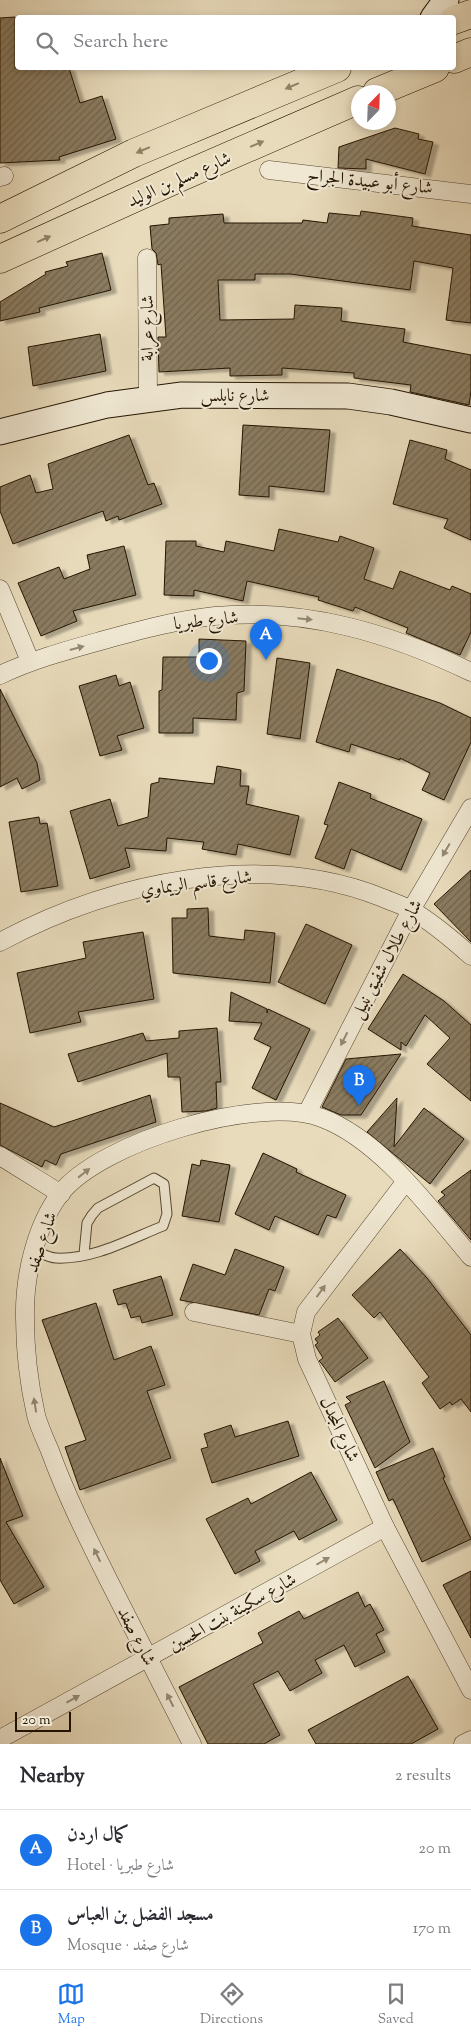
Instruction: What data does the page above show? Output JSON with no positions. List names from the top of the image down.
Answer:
{
  "streets": {
    "highway": ["شارع مسلم بن الوليد"],
    "street": [
      "شارع أبو عبيدة الجراح",
      "شارع عرابة",
      "شارع نابلس",
      "شارع طبريا",
      "شارع قاسم الريماوي",
      "شارع طلال شفيق نبيل",
      "شارع صفد",
      "شارع المجدل",
      "شارع سكينة بنت الحسين"
    ]
  },
  "crossings": [
    ["شارع عرابة", "شارع نابلس"],
    ["شارع قاسم الريماوي", "شارع طلال شفيق نبيل"],
    ["شارع طلال شفيق نبيل", "شارع صفد"],
    ["شارع صفد", "شارع المجدل"],
    ["شارع صفد", "شارع سكينة بنت الحسين"],
    ["شارع المجدل", "شارع سكينة بنت الحسين"]
  ],
  "one_way": ["شارع طبريا", "شارع طلال شفيق نبيل", "شارع سكينة بنت الحسين"],
  "scale_bar": "20 m",
  "north": "top right",
  "page": {
    "search": "Search here",
    "pins": ["A", "B"],
    "scale": "20 m",
    "heading": ["Nearby", "2 results"],
    "list": [
      {
        "mark": "A",
        "name": "كمال اردن",
        "note": "Hotel · شارع طبريا",
        "value": "20 m"
      },
      {
        "mark": "B",
        "name": "مسجد الفضل بن العباس",
        "note": "Mosque · شارع صفد",
        "value": "170 m"
      }
    ],
    "nav": ["Map", "Directions", "Saved"]
  }
}
